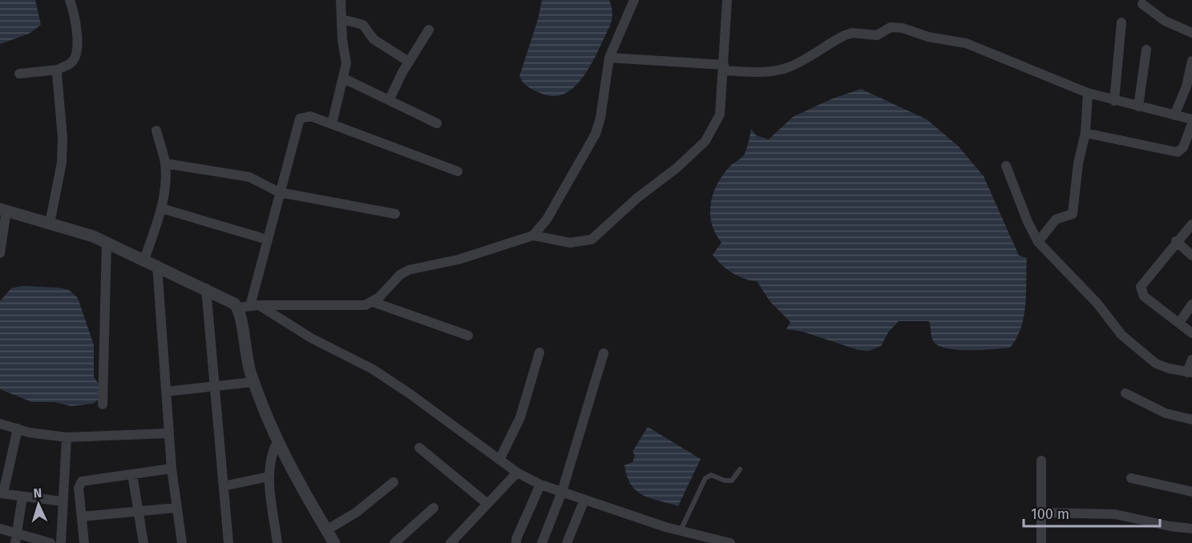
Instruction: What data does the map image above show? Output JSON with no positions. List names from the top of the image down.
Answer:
{
  "scale_bar": "100 m",
  "north": "top"
}
